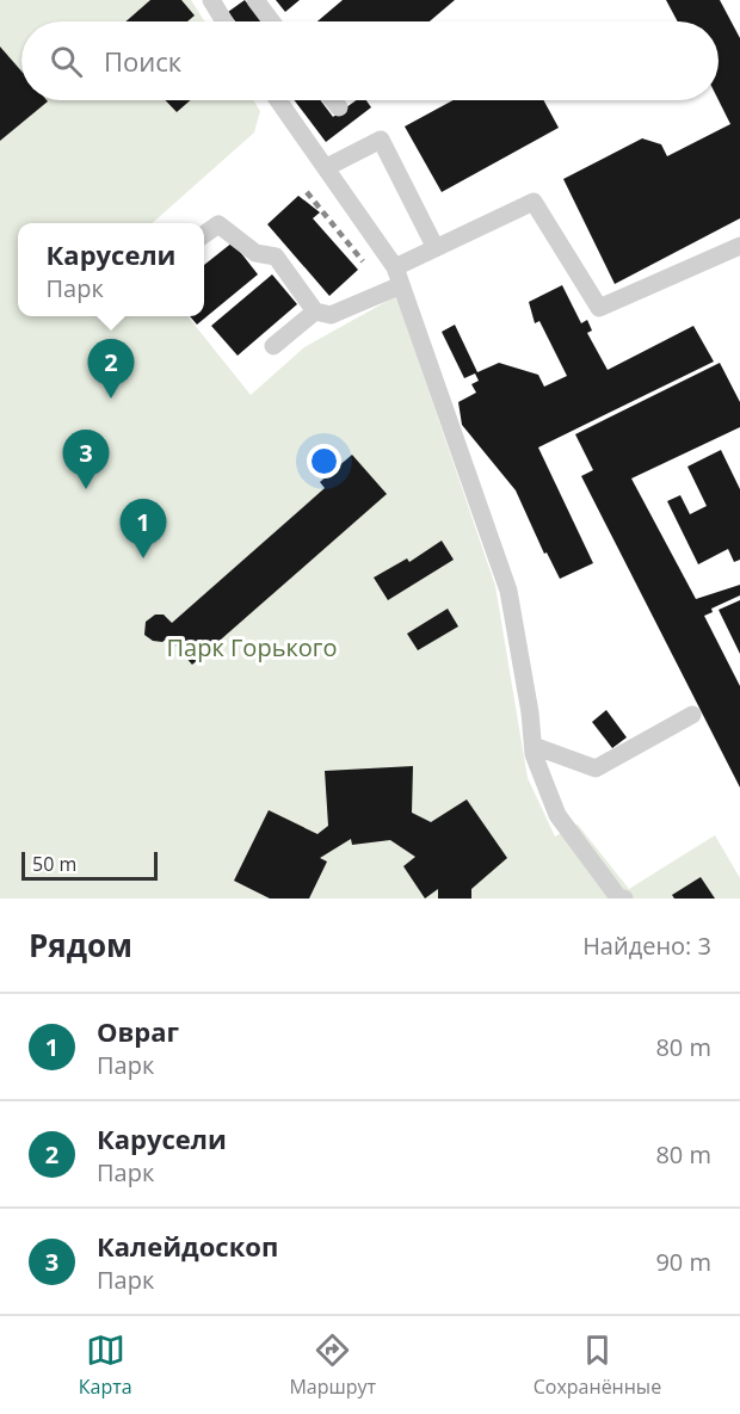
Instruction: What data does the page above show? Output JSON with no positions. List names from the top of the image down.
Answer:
{
  "parks": ["Парк Горького"],
  "scale_bar": "50 m",
  "page": {
    "search": "Поиск",
    "popup": ["Карусели", "Парк"],
    "pins": ["2", "3", "1"],
    "scale": "50 m",
    "heading": ["Рядом", "Найдено: 3"],
    "list": [
      {
        "mark": "1",
        "name": "Овраг",
        "note": "Парк",
        "value": "80 m"
      },
      {
        "mark": "2",
        "name": "Карусели",
        "note": "Парк",
        "value": "80 m"
      },
      {
        "mark": "3",
        "name": "Калейдоскоп",
        "note": "Парк",
        "value": "90 m"
      }
    ],
    "nav": ["Карта", "Маршрут", "Сохранённые"]
  }
}
